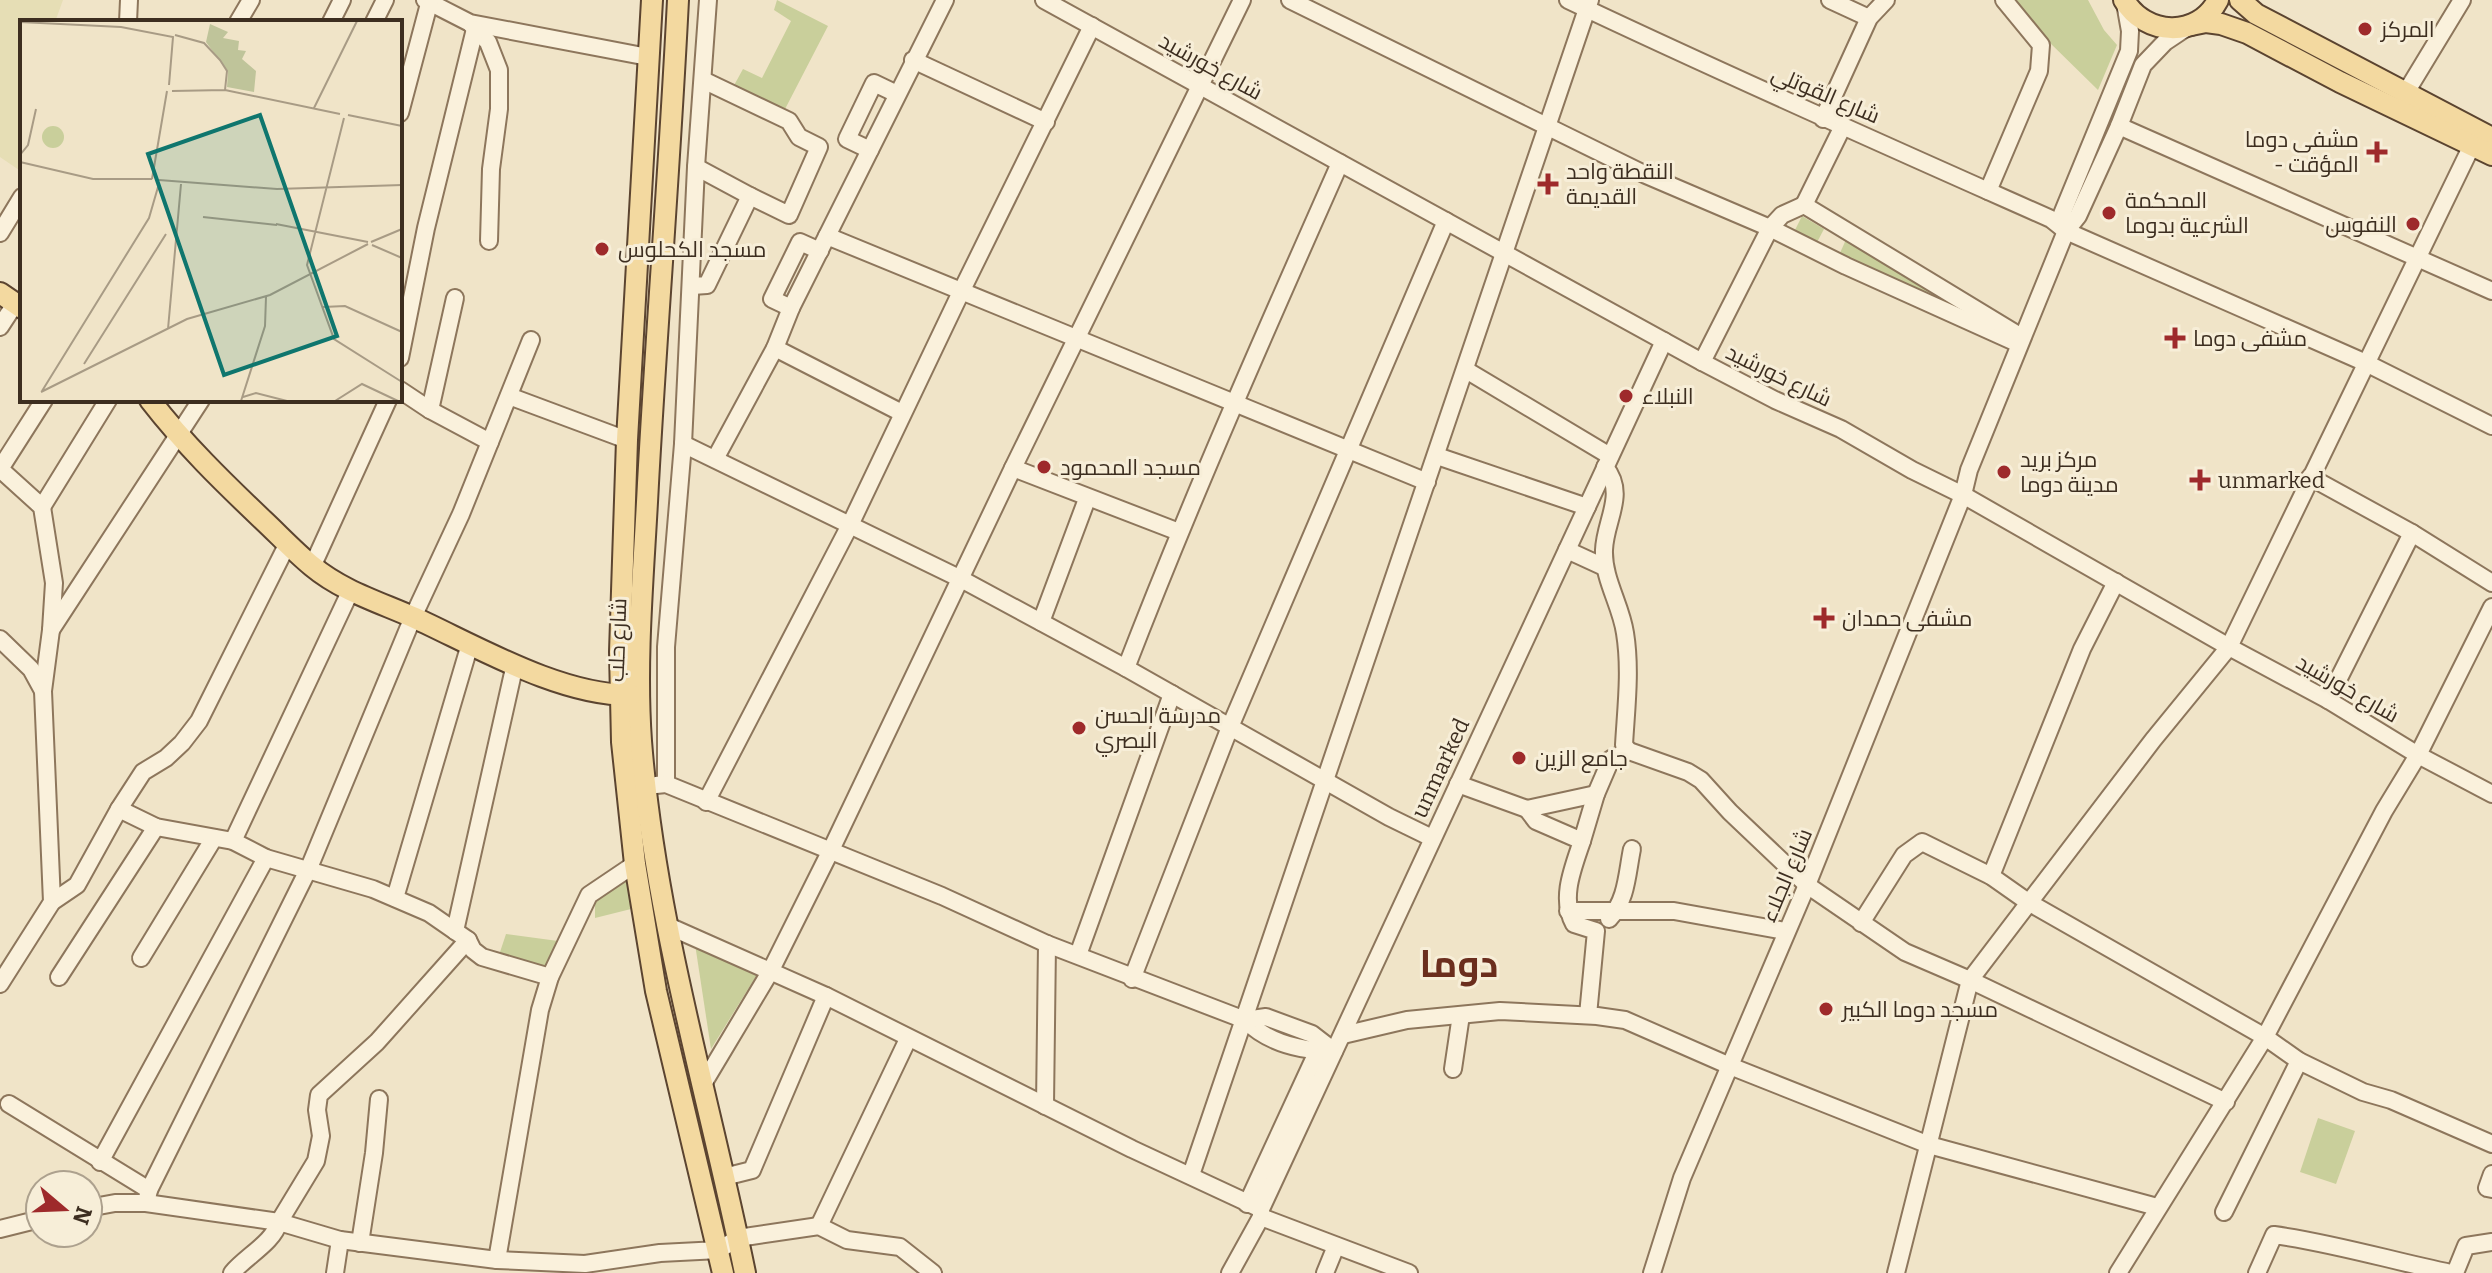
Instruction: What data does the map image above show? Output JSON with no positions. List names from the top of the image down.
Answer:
{
  "streets": {
    "main road": ["شارع حلب"],
    "street": [
      "شارع خورشيد",
      "شارع القوتلي",
      "unmarked",
      "شارع الجلاء"
    ]
  },
  "crossings": [
    ["شارع خورشيد", "unmarked"],
    ["شارع خورشيد", "شارع الجلاء"],
    ["شارع القوتلي", "شارع الجلاء"]
  ],
  "districts": ["دوما"],
  "places": {
    "other": [
      "المركز",
      "المحكمة الشرعية بدوما",
      "النفوس",
      "مسجد الكحلوس",
      "النبلاء",
      "مسجد المحمود",
      "مركز بريد مدينة دوما",
      "مدرسة الحسن البصري",
      "جامع الزين",
      "مسجد دوما الكبير"
    ],
    "health": [
      "مشفى دوما - المؤقت",
      "النقطة واحد القديمة",
      "مشفى دوما",
      "unmarked",
      "مشفى حمدان"
    ]
  },
  "north": "right"
}
